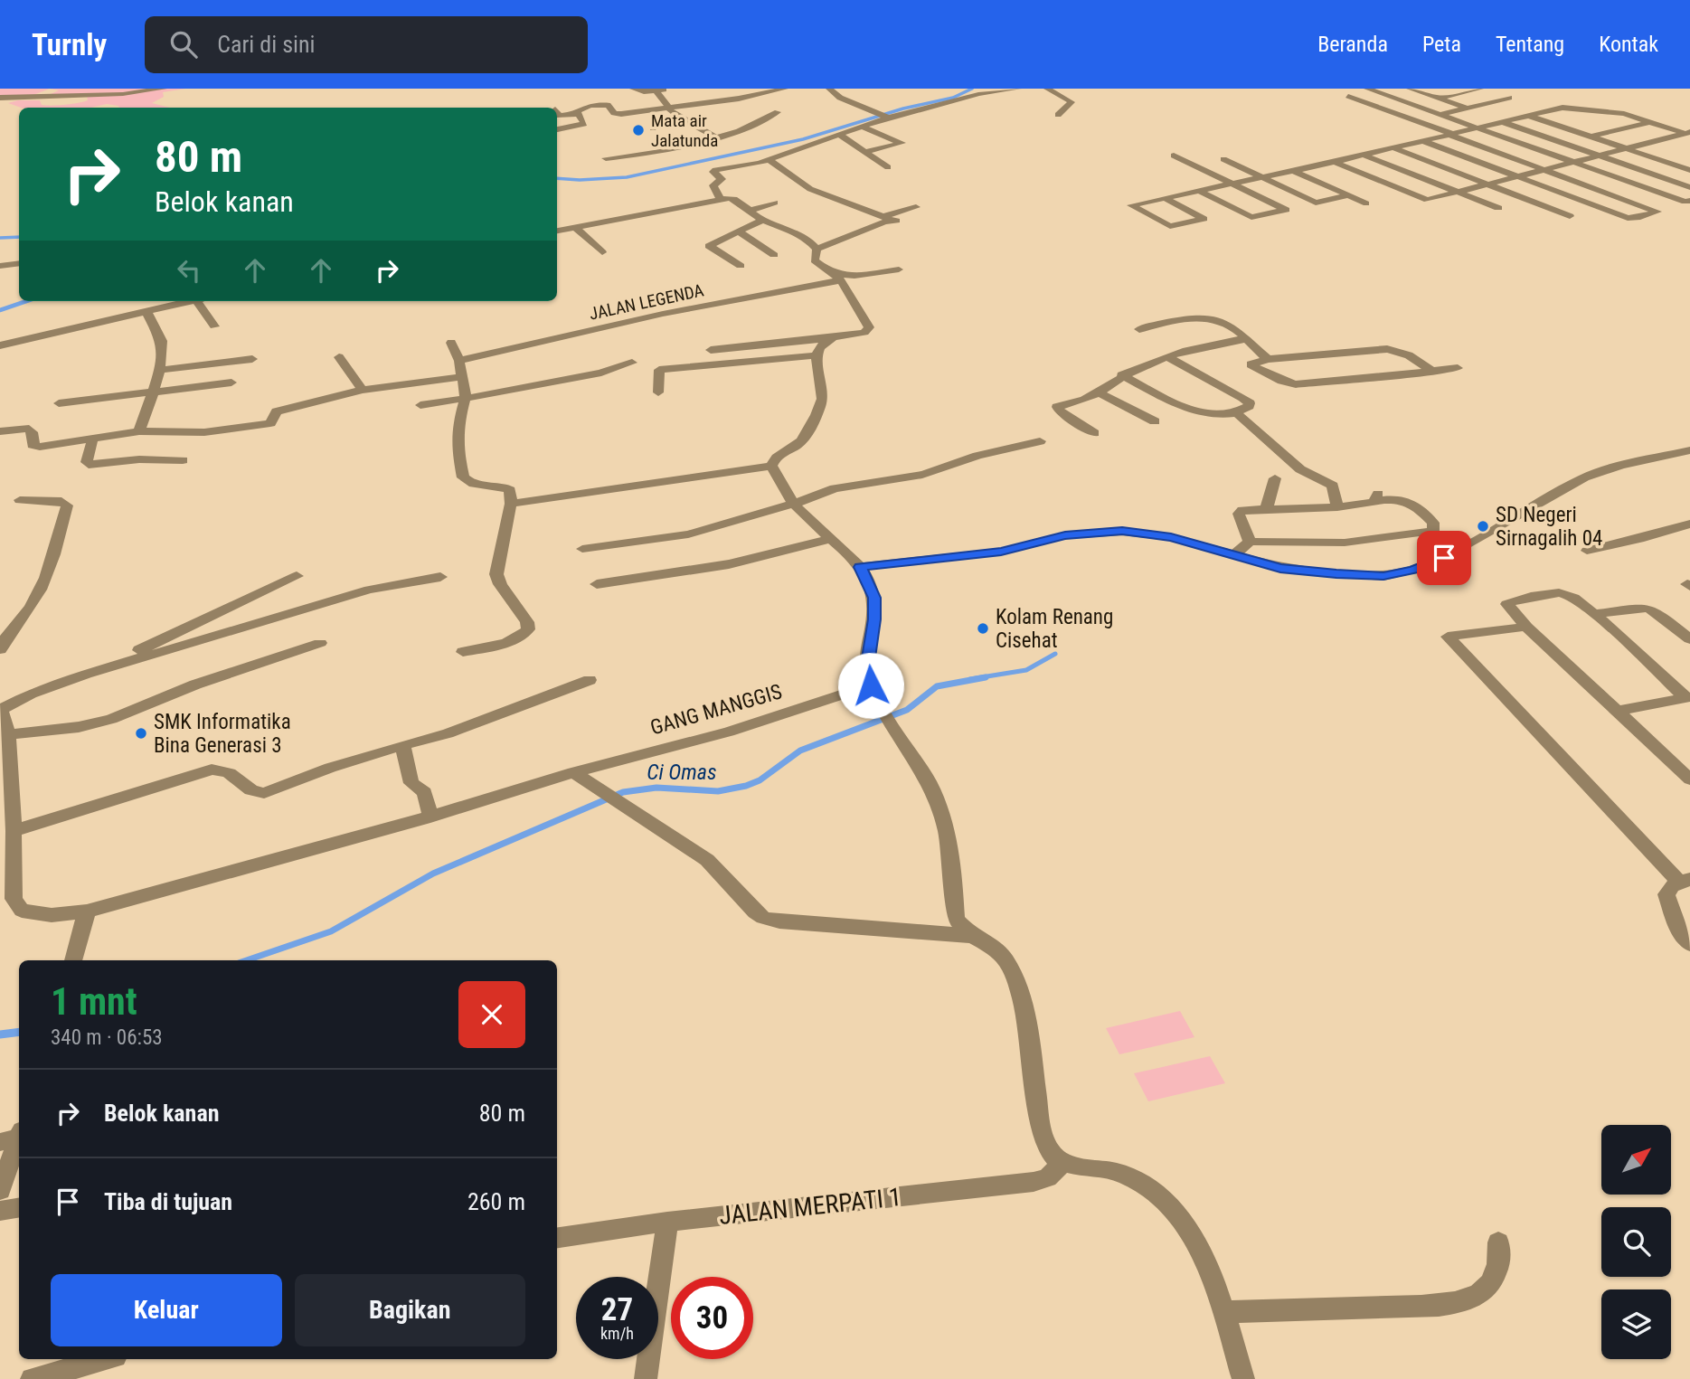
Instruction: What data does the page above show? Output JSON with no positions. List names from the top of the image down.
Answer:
{
  "streets": {
    "street": ["JALAN LEGENDA", "GANG MANGGIS", "JALAN MERPATI 1"]
  },
  "water": ["Ci Omas"],
  "places": [
    "Mata air Jalatunda",
    "SD Negeri Sirnagalih 04",
    "Kolam Renang Cisehat",
    "SMK Informatika Bina Generasi 3"
  ],
  "north": "top right",
  "page": {
    "header": "Turnly",
    "search": "Cari di sini",
    "nav": [
      "Beranda",
      "Peta",
      "Tentang",
      "Kontak"
    ],
    "turn": ["80 m", "Belok kanan"],
    "heading": ["1 mnt", "340 m · 06:53"],
    "list": [
      {
        "name": "Belok kanan",
        "value": "80 m"
      },
      {
        "name": "Tiba di tujuan",
        "value": "260 m"
      }
    ],
    "buttons": ["Keluar", "Bagikan"],
    "speed": "27 km/h",
    "limit": "30"
  }
}
